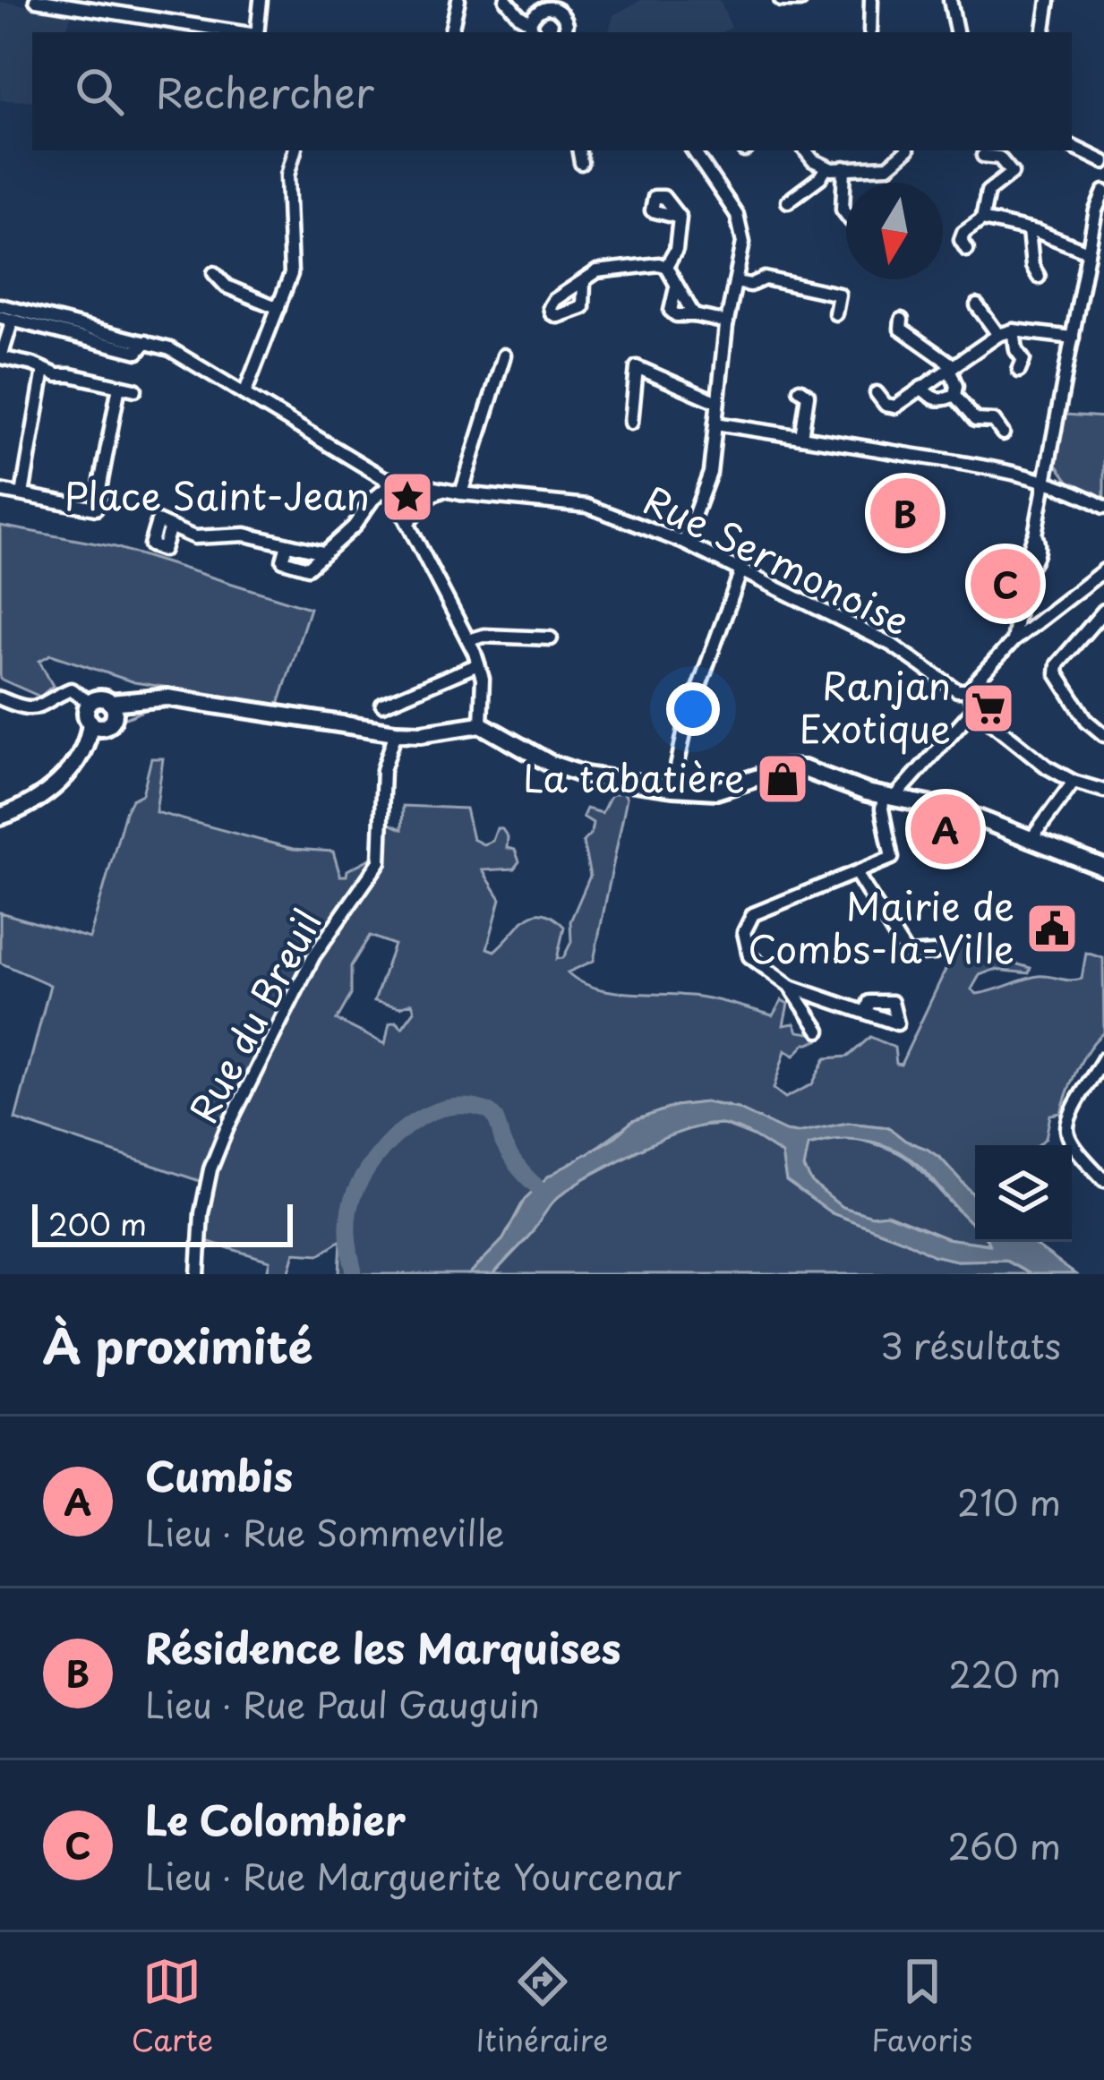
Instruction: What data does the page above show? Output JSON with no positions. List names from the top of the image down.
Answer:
{
  "streets": {
    "street": ["Rue Sermonoise", "Rue du Breuil"]
  },
  "places": {
    "place": ["Place Saint-Jean"],
    "supermarket": ["Ranjan Exotique"],
    "shop": ["La tabatière"],
    "public building": ["Mairie de Combs-la-Ville"]
  },
  "scale_bar": "200 m",
  "north": "bottom",
  "page": {
    "search": "Rechercher",
    "pins": ["B", "C", "A"],
    "scale": "200 m",
    "heading": ["À proximité", "3 résultats"],
    "list": [
      {
        "mark": "A",
        "name": "Cumbis",
        "note": "Lieu · Rue Sommeville",
        "value": "210 m"
      },
      {
        "mark": "B",
        "name": "Résidence les Marquises",
        "note": "Lieu · Rue Paul Gauguin",
        "value": "220 m"
      },
      {
        "mark": "C",
        "name": "Le Colombier",
        "note": "Lieu · Rue Marguerite Yourcenar",
        "value": "260 m"
      }
    ],
    "nav": ["Carte", "Itinéraire", "Favoris"]
  }
}
